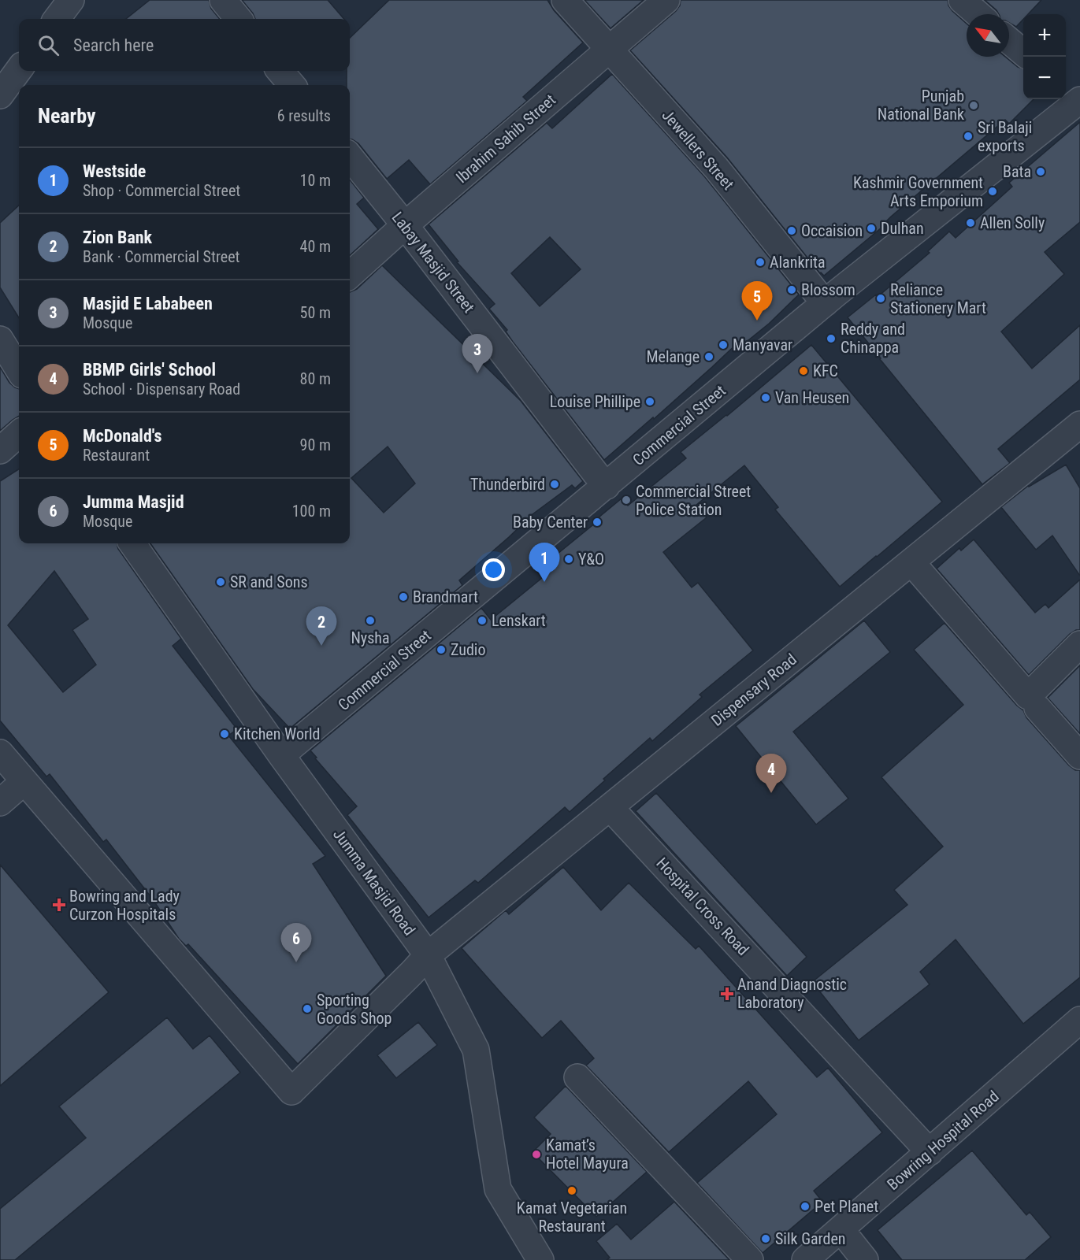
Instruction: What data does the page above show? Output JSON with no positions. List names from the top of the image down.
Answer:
{
  "streets": {
    "street": [
      "Ibrahim Sahib Street",
      "Jewellers Street",
      "Labay Masjid Street",
      "Commercial Street",
      "Dispensary Road",
      "Jumma Masjid Road",
      "Hospital Cross Road",
      "Bowring Hospital Road"
    ]
  },
  "crossings": [
    ["Ibrahim Sahib Street", "Jewellers Street"],
    ["Ibrahim Sahib Street", "Labay Masjid Street"],
    ["Jewellers Street", "Commercial Street"],
    ["Labay Masjid Street", "Commercial Street"],
    ["Commercial Street", "Jumma Masjid Road"],
    ["Dispensary Road", "Jumma Masjid Road"],
    ["Dispensary Road", "Hospital Cross Road"],
    ["Hospital Cross Road", "Bowring Hospital Road"]
  ],
  "places": {
    "other": [
      "Punjab National Bank",
      "Sri Balaji exports",
      "Bata",
      "Kashmir Government Arts Emporium",
      "Allen Solly",
      "Dulhan",
      "Occaision",
      "Alankrita",
      "Blossom",
      "Reliance Stationery Mart",
      "Reddy and Chinappa",
      "Manyavar",
      "Melange",
      "KFC",
      "Van Heusen",
      "Louise Phillipe",
      "Thunderbird",
      "Commercial Street Police Station",
      "Baby Center",
      "Y&O",
      "SR and Sons",
      "Brandmart",
      "Nysha",
      "Lenskart",
      "Zudio",
      "Kitchen World",
      "Sporting Goods Shop",
      "Kamat’s Hotel Mayura",
      "Kamat Vegetarian Restaurant",
      "Pet Planet",
      "Silk Garden"
    ],
    "health": ["Bowring and Lady Curzon Hospitals", "Anand Diagnostic Laboratory"]
  },
  "north": "top left",
  "page": {
    "map_buttons": ["+", "−"],
    "search": "Search here",
    "heading": ["Nearby", "6 results"],
    "list": [
      {
        "mark": "1",
        "name": "Westside",
        "note": "Shop · Commercial Street",
        "value": "10 m"
      },
      {
        "mark": "2",
        "name": "Zion Bank",
        "note": "Bank · Commercial Street",
        "value": "40 m"
      },
      {
        "mark": "3",
        "name": "Masjid E Lababeen",
        "note": "Mosque",
        "value": "50 m"
      },
      {
        "mark": "4",
        "name": "BBMP Girls' School",
        "note": "School · Dispensary Road",
        "value": "80 m"
      },
      {
        "mark": "5",
        "name": "McDonald's",
        "note": "Restaurant",
        "value": "90 m"
      },
      {
        "mark": "6",
        "name": "Jumma Masjid",
        "note": "Mosque",
        "value": "100 m"
      }
    ],
    "pins": [
      "5",
      "3",
      "1",
      "2",
      "4",
      "6"
    ]
  }
}
